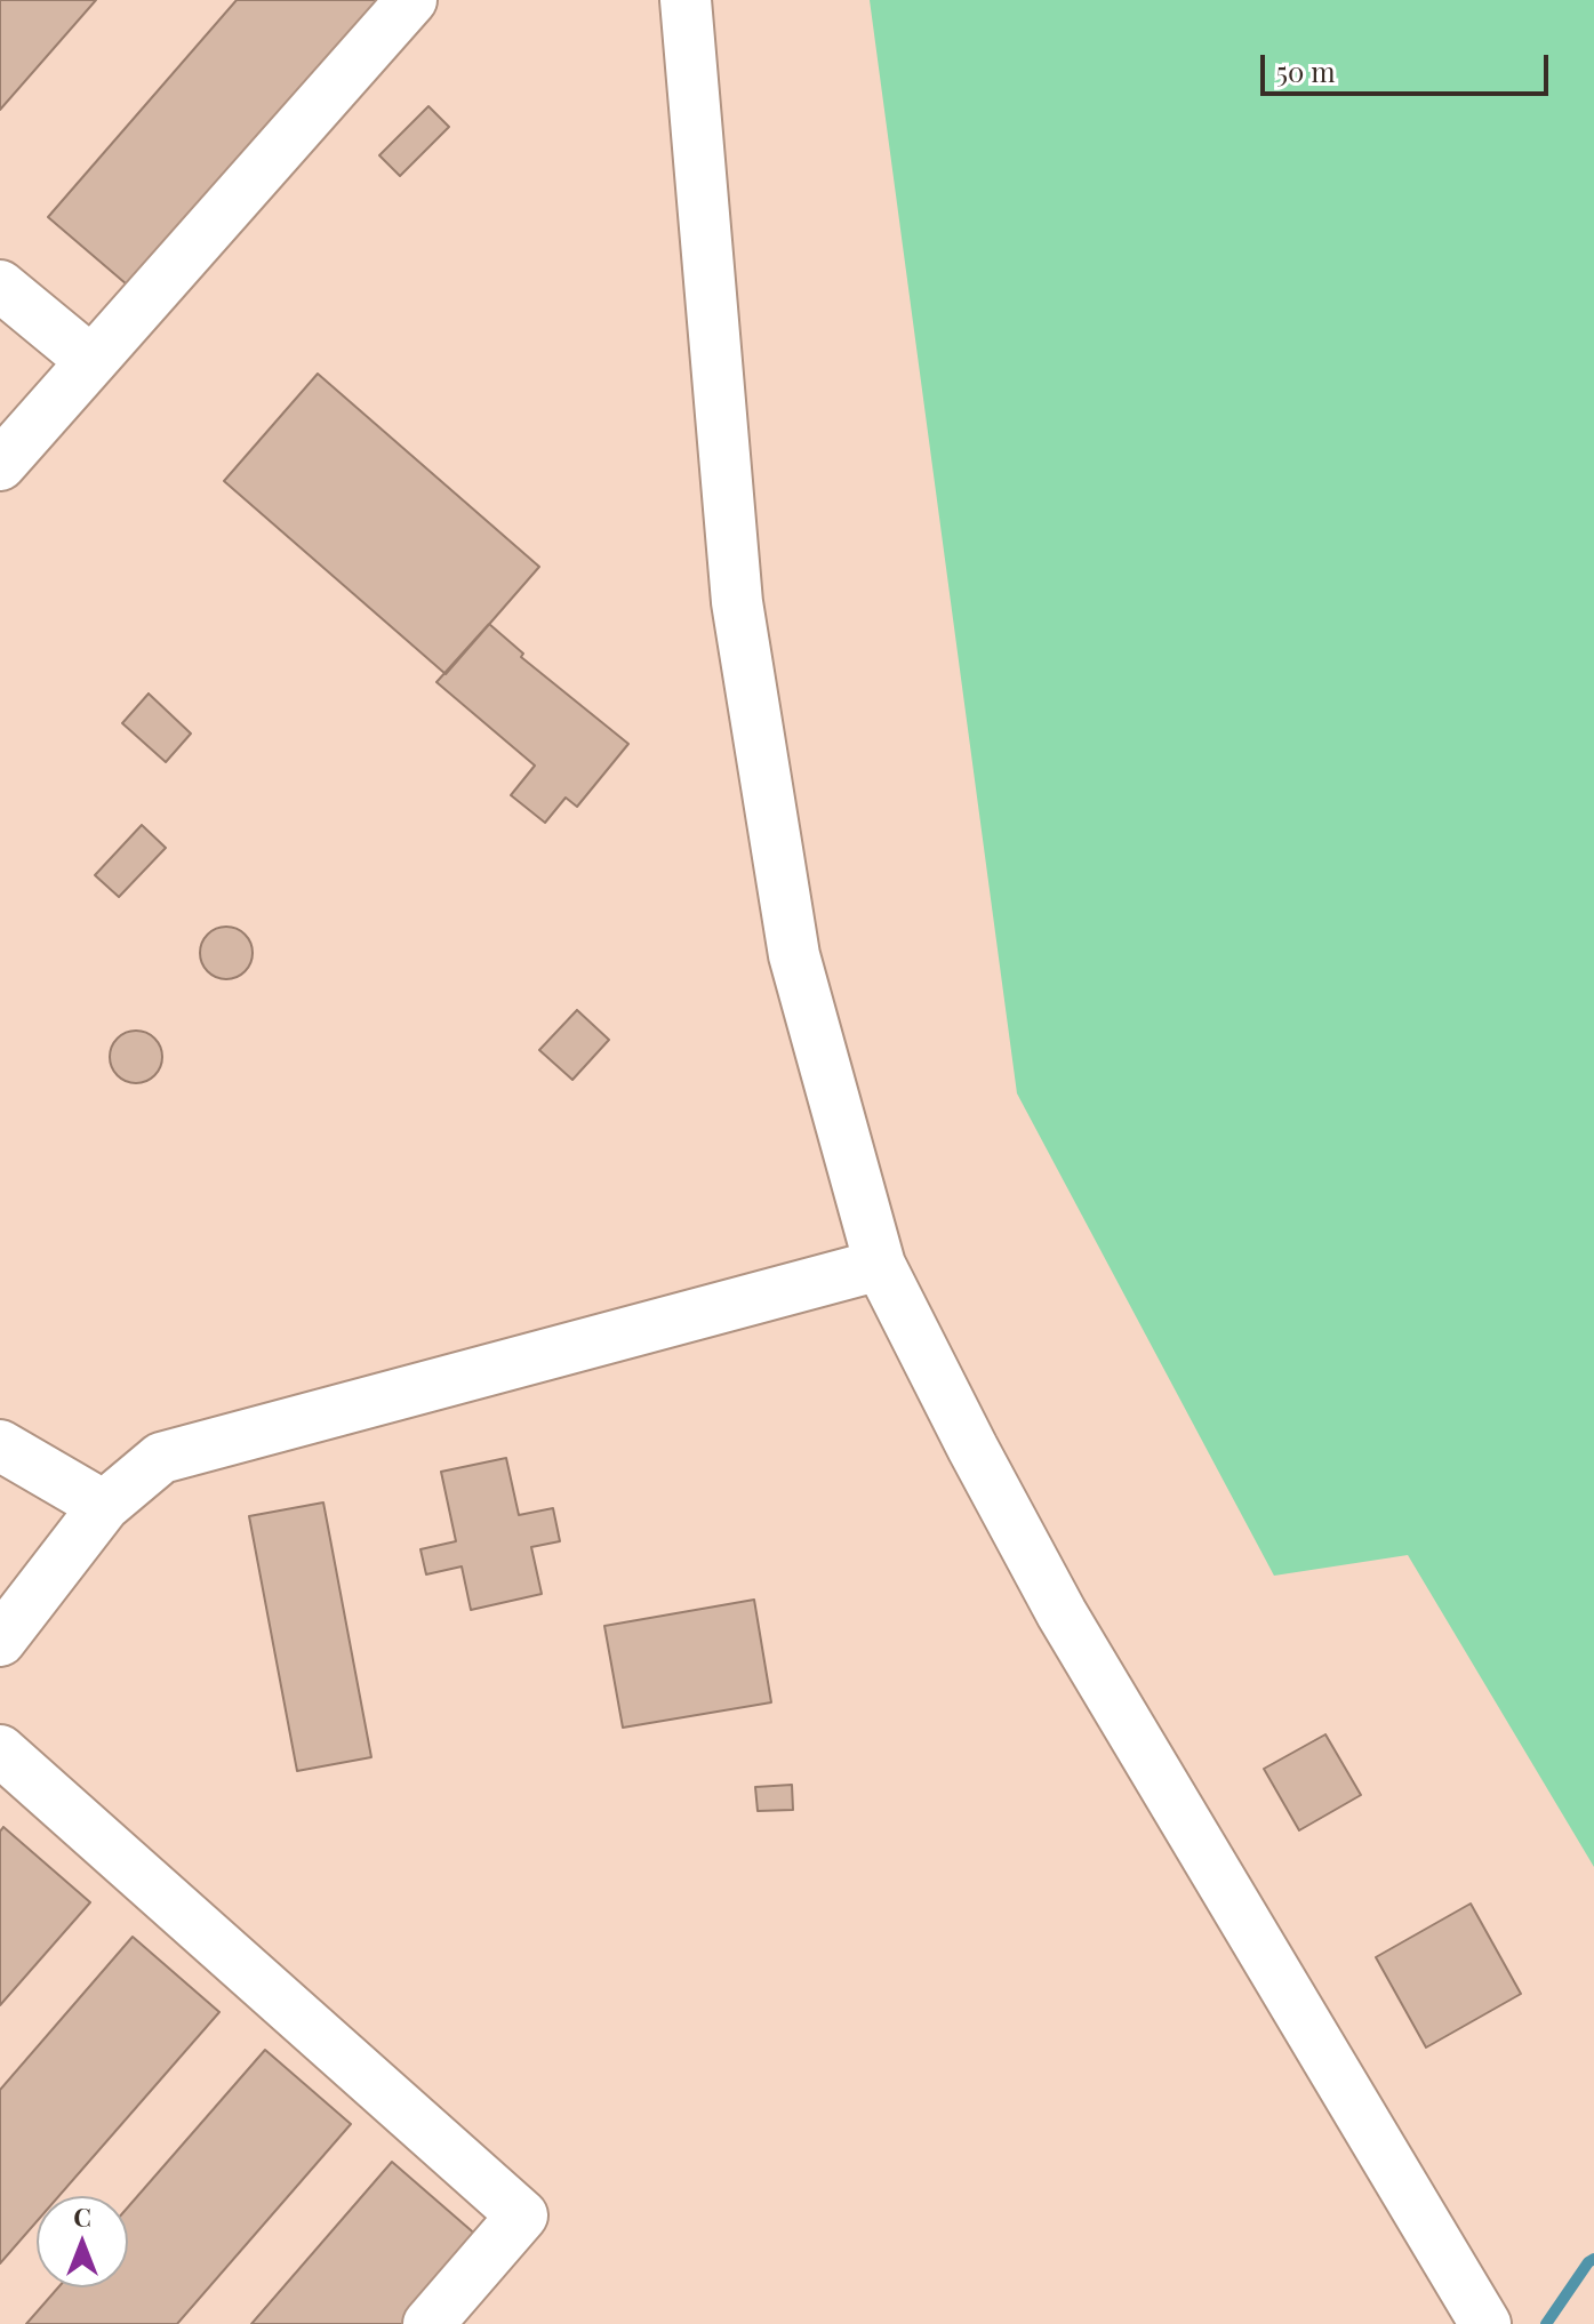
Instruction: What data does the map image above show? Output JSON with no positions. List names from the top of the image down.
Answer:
{
  "scale_bar": "50 m",
  "north": "top"
}
